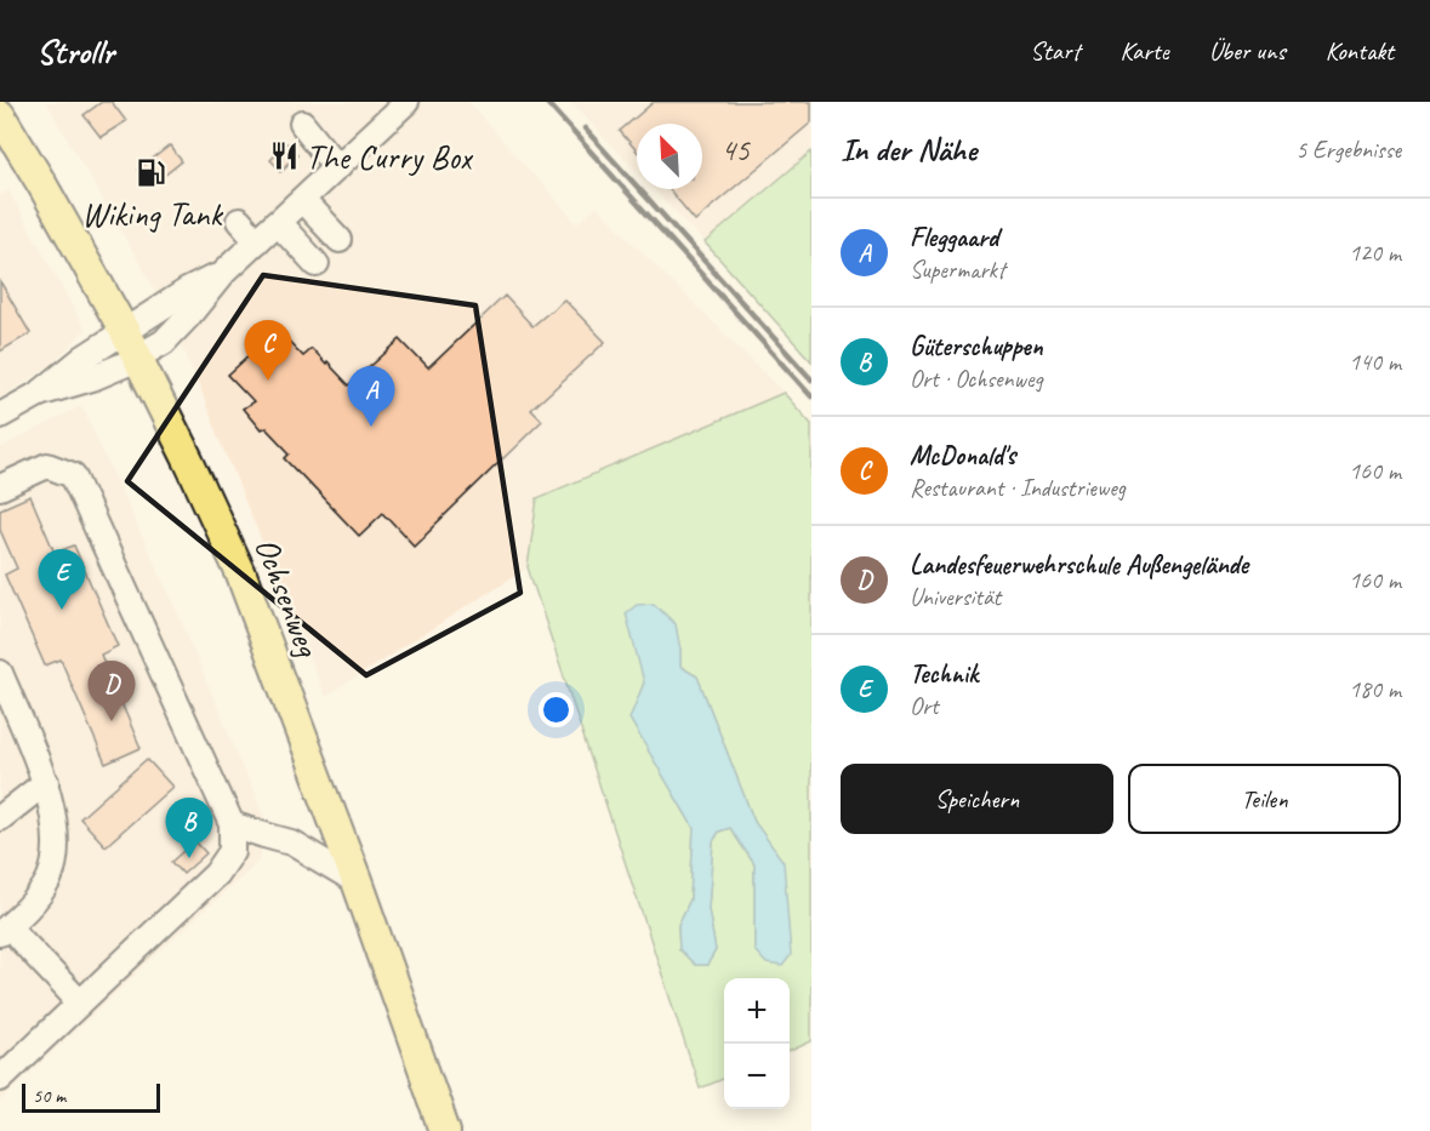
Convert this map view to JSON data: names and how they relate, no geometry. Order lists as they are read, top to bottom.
{
  "streets": {
    "main road": ["Ochsenweg"]
  },
  "places": {
    "restaurant": ["The Curry Box"],
    "fuel station": ["Wiking Tank"]
  },
  "house_numbers": ["45"],
  "scale_bar": "50 m",
  "north": "top left",
  "page": {
    "header": "Strollr",
    "nav": [
      "Start",
      "Karte",
      "Über uns",
      "Kontakt"
    ],
    "heading": ["In der Nähe", "5 Ergebnisse"],
    "list": [
      {
        "mark": "A",
        "name": "Fleggaard",
        "note": "Supermarkt",
        "value": "120 m"
      },
      {
        "mark": "B",
        "name": "Güterschuppen",
        "note": "Ort · Ochsenweg",
        "value": "140 m"
      },
      {
        "mark": "C",
        "name": "McDonald's",
        "note": "Restaurant · Industrieweg",
        "value": "160 m"
      },
      {
        "mark": "D",
        "name": "Landesfeuerwehrschule Außengelände",
        "note": "Universität",
        "value": "160 m"
      },
      {
        "mark": "E",
        "name": "Technik",
        "note": "Ort",
        "value": "180 m"
      }
    ],
    "pins": [
      "C",
      "A",
      "E",
      "D",
      "B"
    ],
    "buttons": ["Speichern", "Teilen"],
    "map_buttons": ["+", "−"],
    "scale": "50 m"
  }
}
